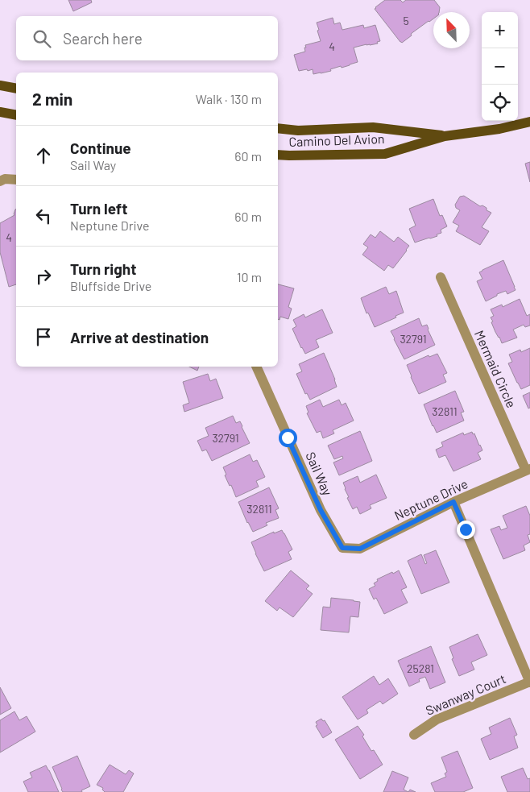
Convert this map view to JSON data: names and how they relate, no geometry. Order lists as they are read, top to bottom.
{
  "streets": {
    "main road": ["Camino Del Avion"],
    "street": [
      "Mermaid Circle",
      "Sail Way",
      "Neptune Drive",
      "Swanway Court"
    ]
  },
  "crossings": [
    ["Mermaid Circle", "Neptune Drive"],
    ["Sail Way", "Neptune Drive"]
  ],
  "house_numbers": [
    "5",
    "4",
    "4",
    "32791",
    "32811",
    "32791",
    "32811",
    "25281"
  ],
  "north": "top left",
  "page": {
    "map_buttons": ["+", "−"],
    "search": "Search here",
    "heading": ["2 min", "Walk · 130 m"],
    "list": [
      ["Continue", "Sail Way", "60 m"],
      ["Turn left", "Neptune Drive", "60 m"],
      ["Turn right", "Bluffside Drive", "10 m"],
      "Arrive at destination"
    ]
  }
}
